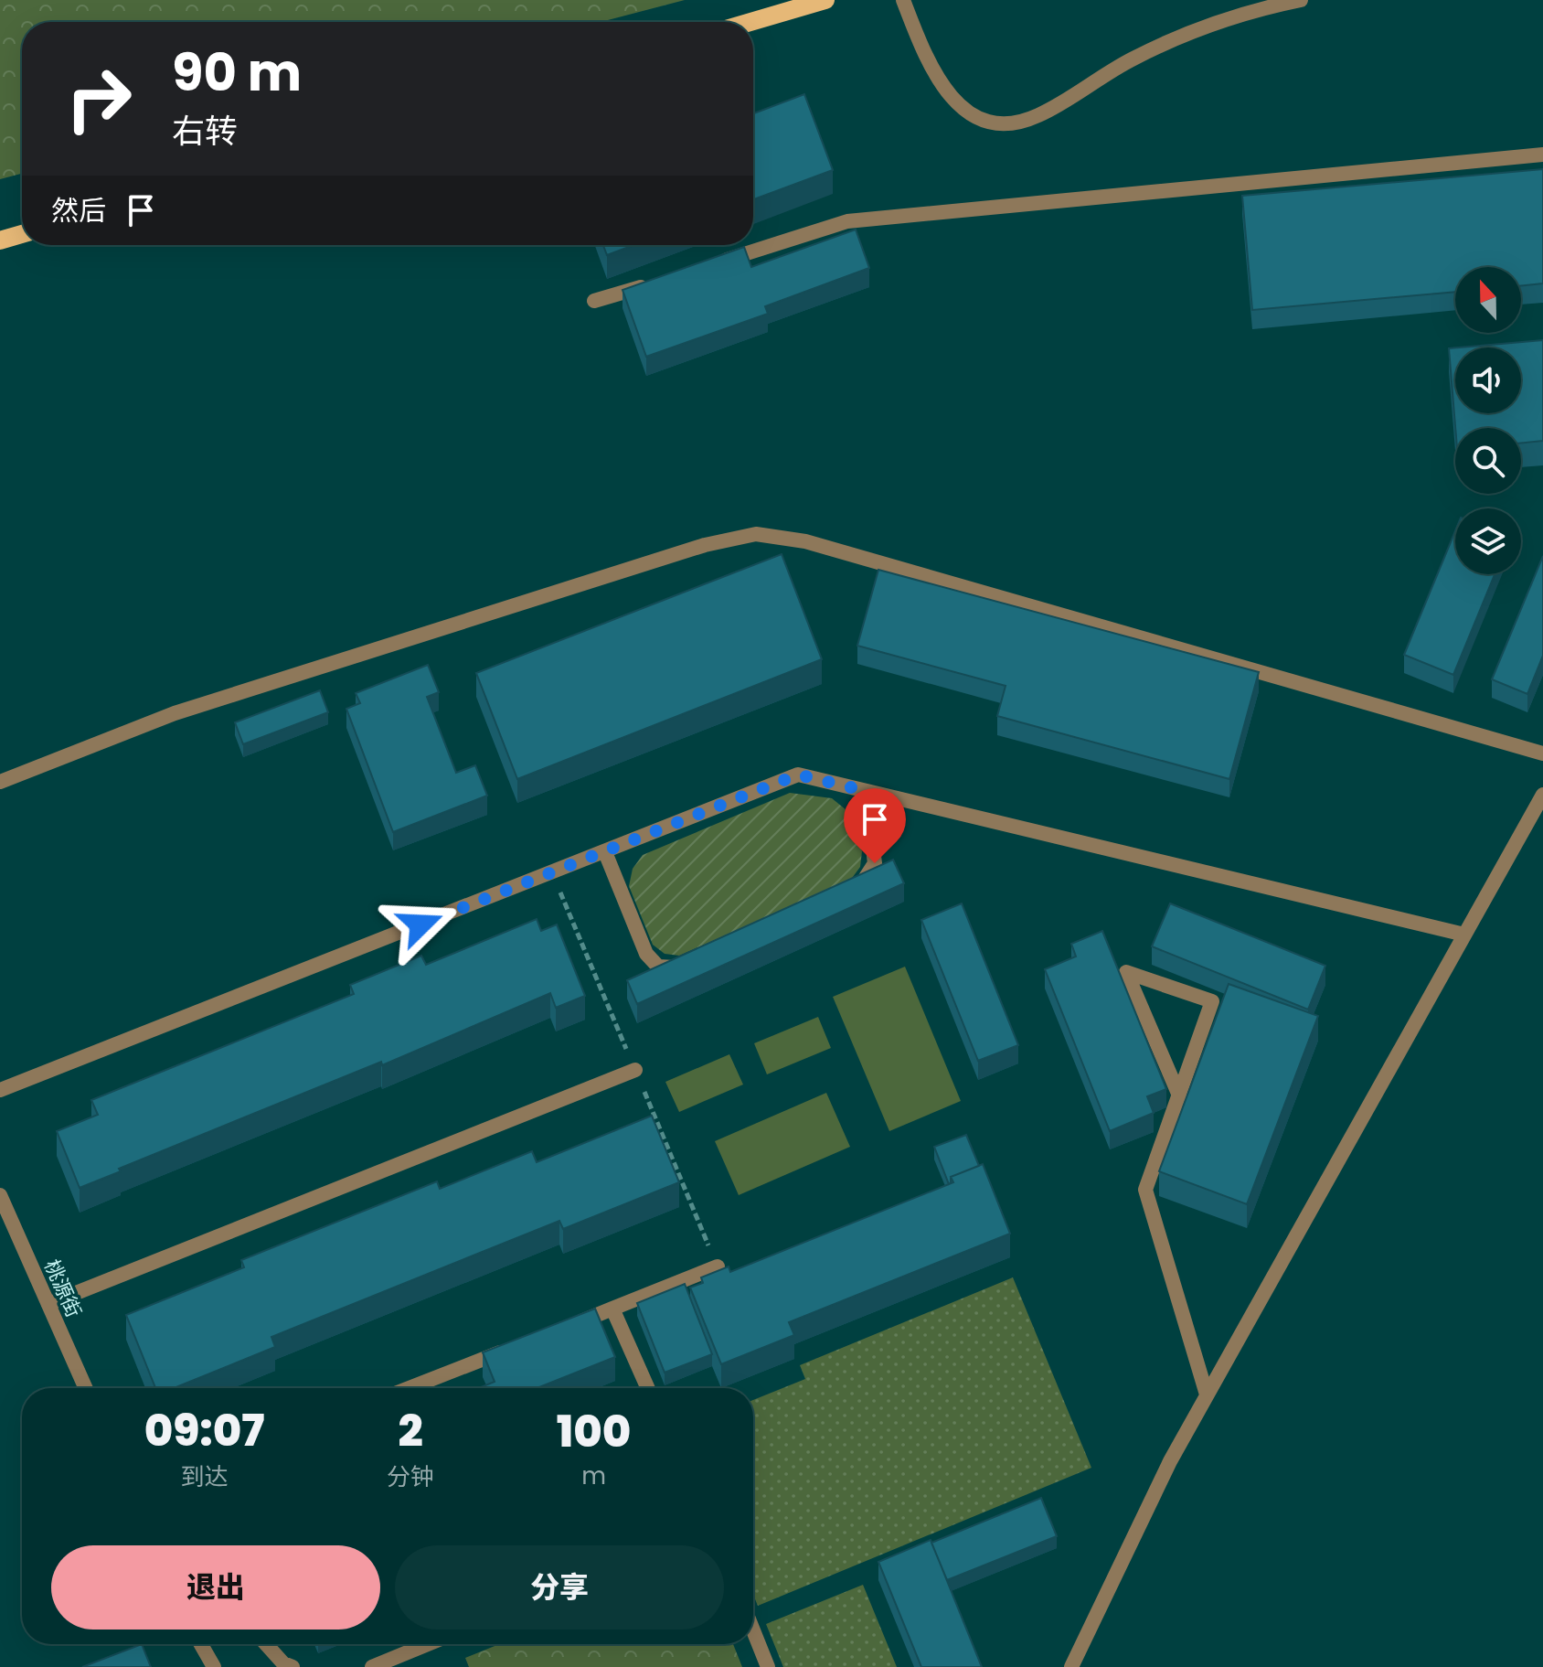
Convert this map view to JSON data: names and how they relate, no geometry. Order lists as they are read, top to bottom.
{
  "streets": {
    "street": ["桃源街"]
  },
  "north": "top",
  "page": {
    "turn": ["90 m", "右转"],
    "then": "然后",
    "eta": [
      "09:07",
      "到达",
      "2",
      "分钟",
      "100",
      "m"
    ],
    "buttons": ["退出", "分享"]
  }
}
